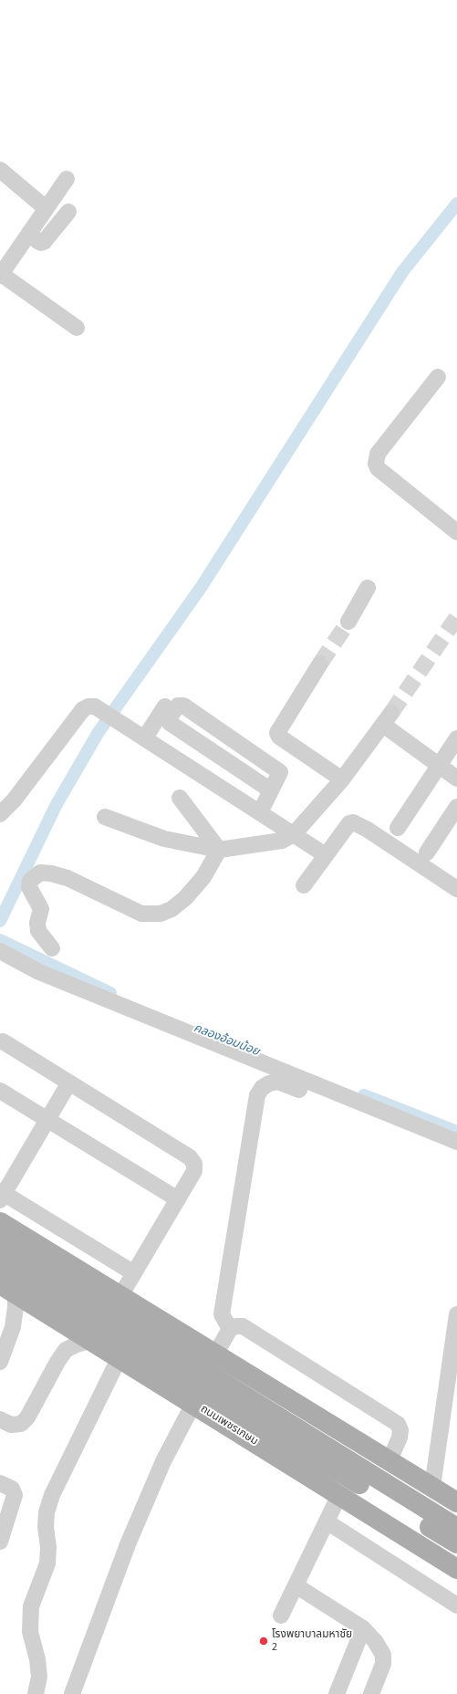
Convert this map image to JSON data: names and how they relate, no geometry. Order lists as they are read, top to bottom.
{
  "streets": {
    "main road": ["ถนนเพชรเกษม"]
  },
  "water": ["คลองอ้อมน้อย"],
  "places": ["โรงพยาบาลมหาชัย 2"]
}
